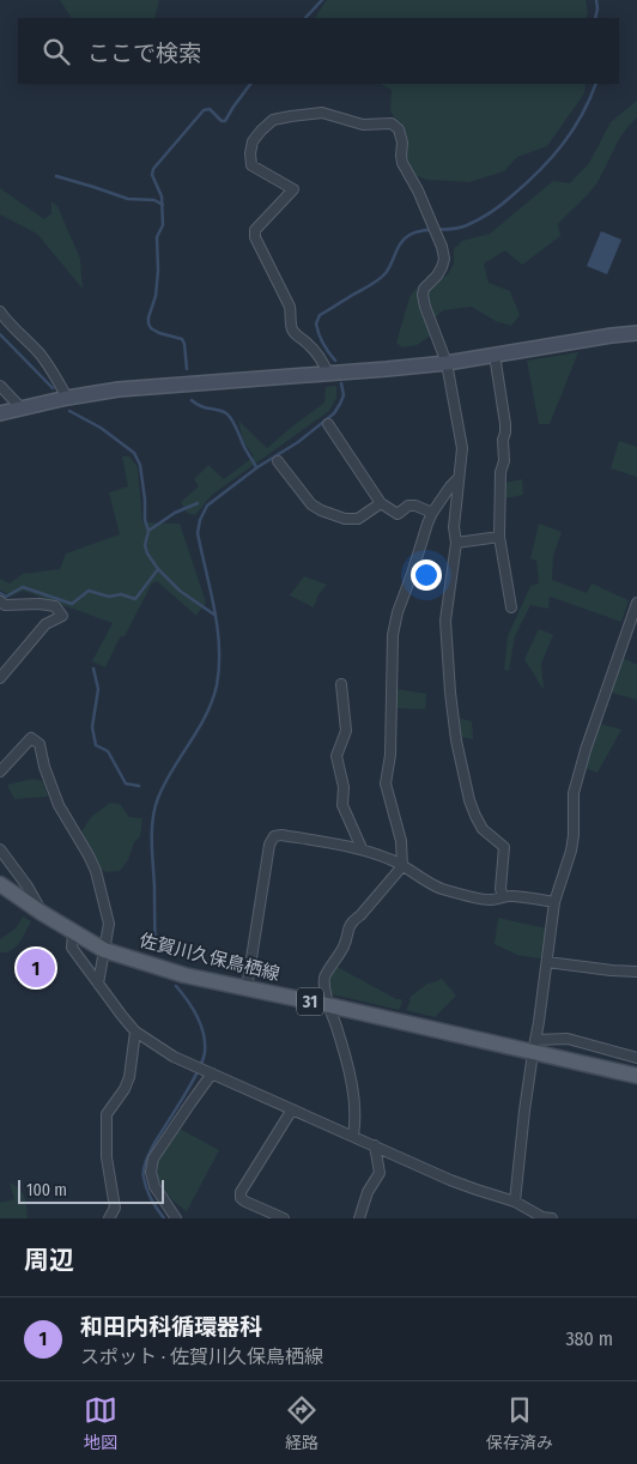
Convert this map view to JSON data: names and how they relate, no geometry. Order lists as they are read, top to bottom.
{
  "streets": {
    "main road": ["佐賀川久保鳥栖線", "31"]
  },
  "scale_bar": "100 m",
  "page": {
    "search": "ここで検索",
    "pins": "1",
    "scale": "100 m",
    "heading": "周辺",
    "list": [
      {
        "mark": "1",
        "name": "和田内科循環器科",
        "note": "スポット · 佐賀川久保鳥栖線",
        "value": "380 m"
      }
    ],
    "nav": ["地図", "経路", "保存済み"]
  }
}
